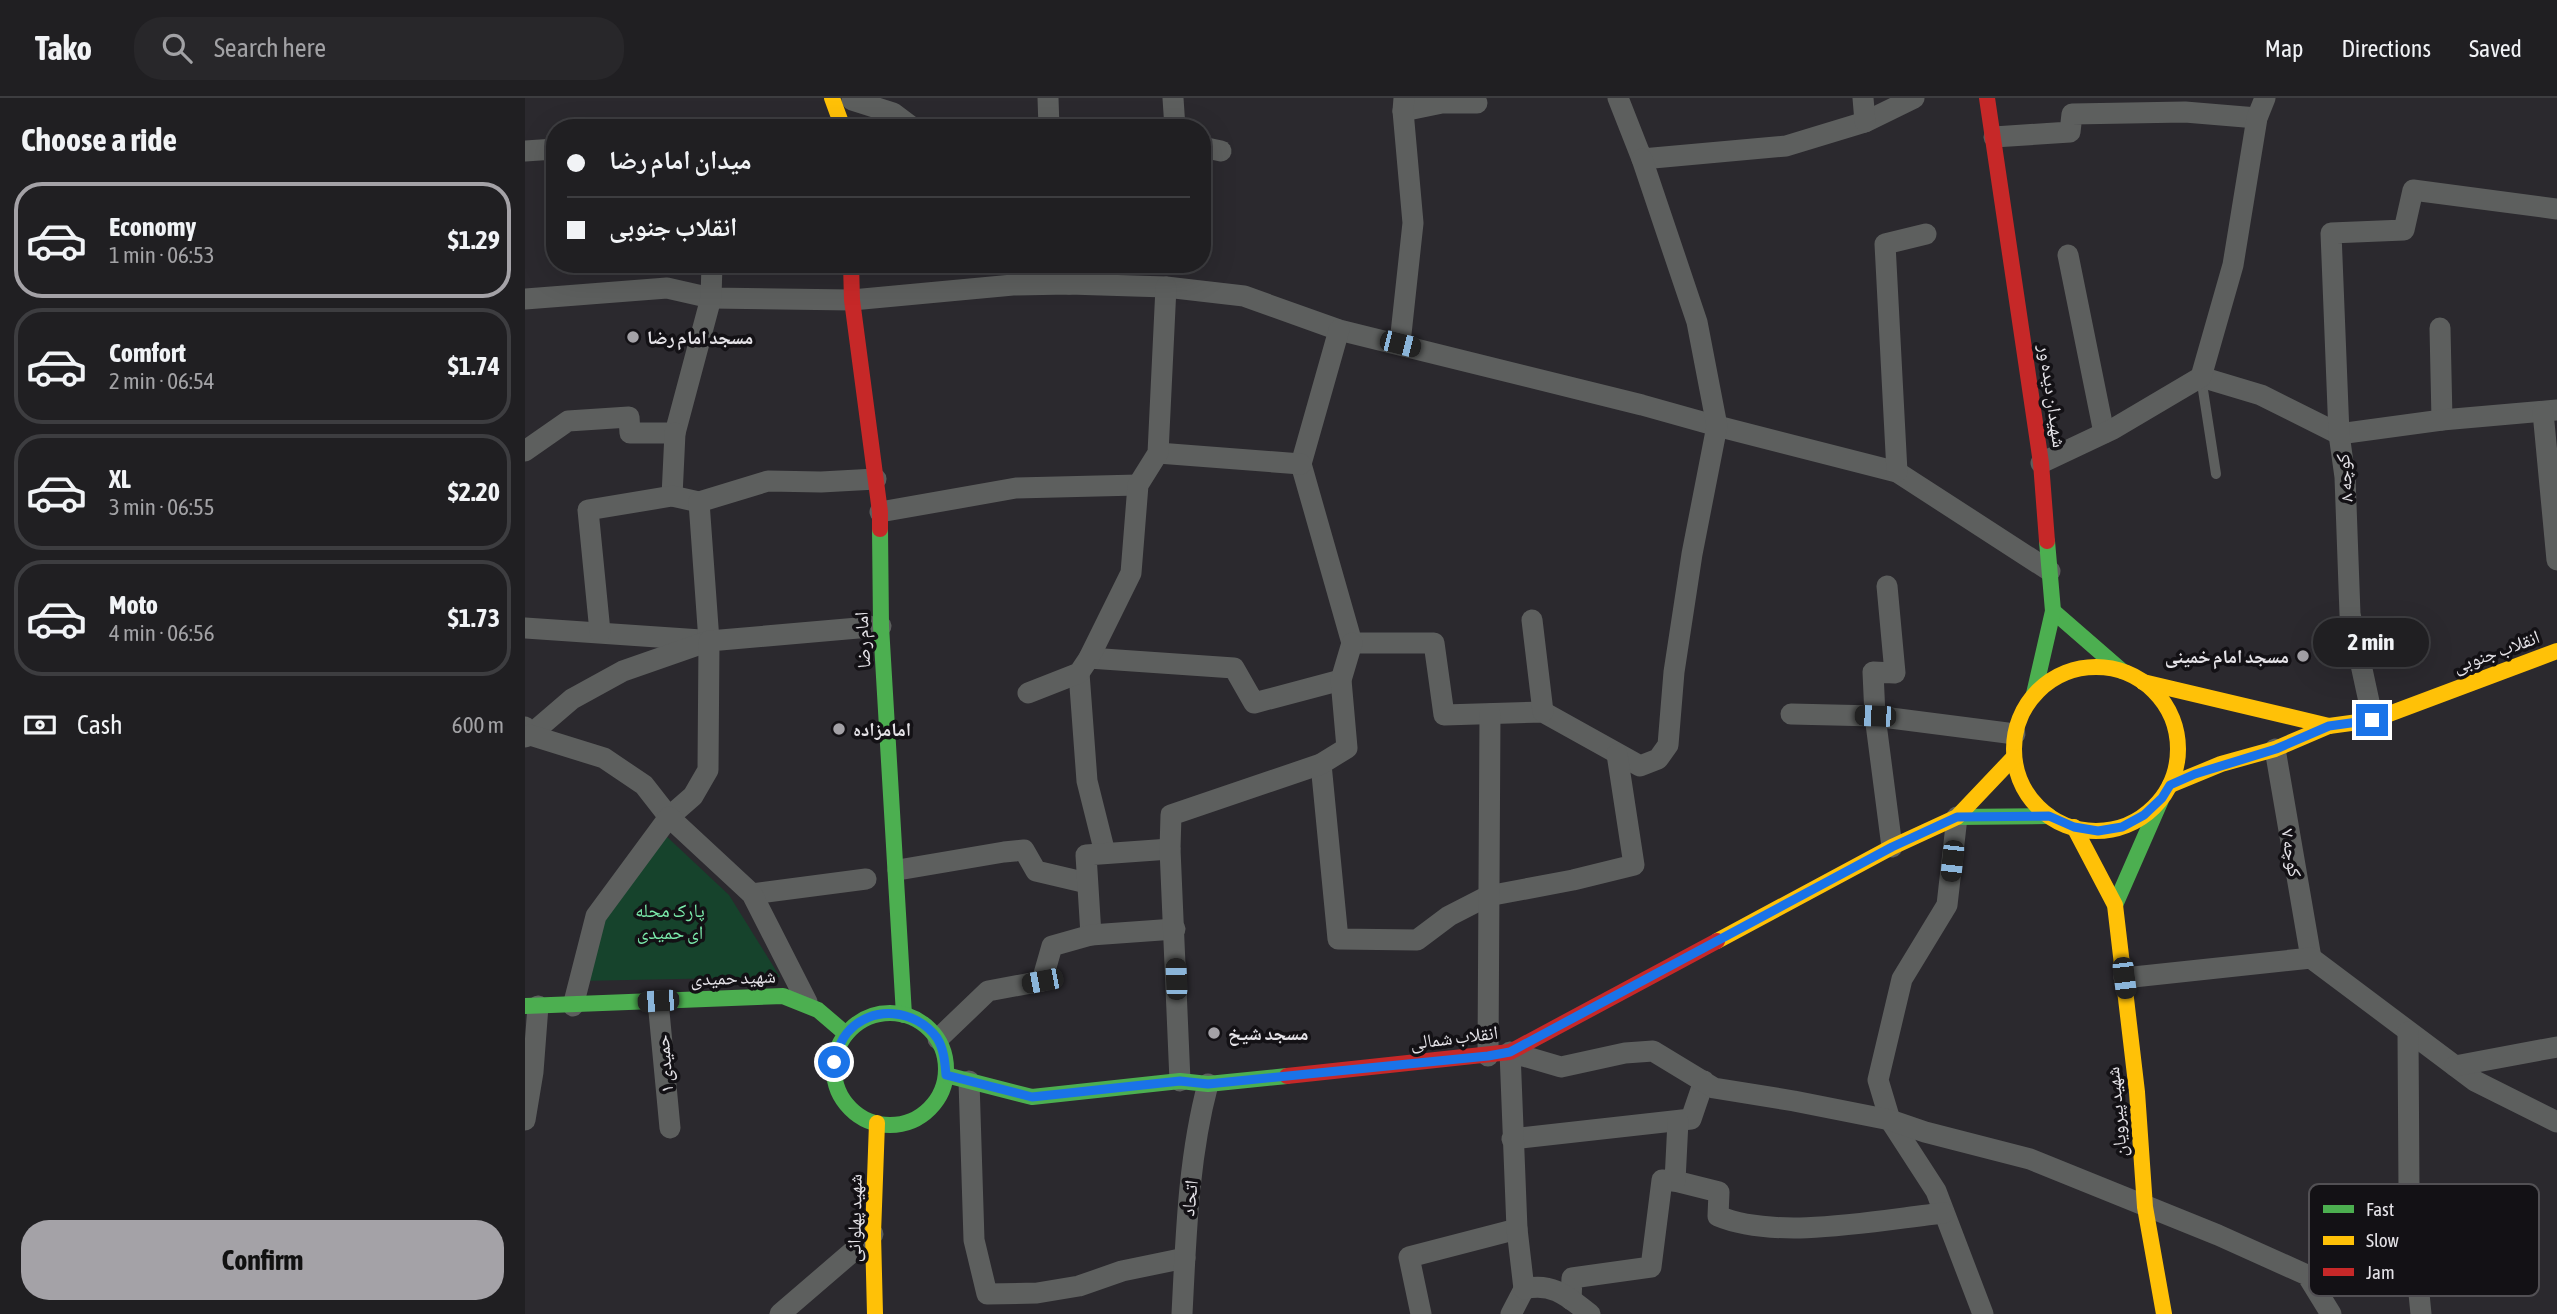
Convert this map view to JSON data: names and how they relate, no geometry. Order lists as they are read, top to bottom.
{
  "streets": {
    "main road": [
      "شهیدان دیده ور",
      "امام رضا",
      "انقلاب جنوبی",
      "شهید حمیدی",
      "انقلاب شمالی",
      "شهید پیرویان",
      "شهید پهلوانی"
    ],
    "street": [
      "کوچه ۸",
      "کوچه ۷",
      "حمیدی ۱",
      "اتحاد"
    ]
  },
  "crossings": [
    ["کوچه ۸", "انقلاب جنوبی"],
    ["امام رضا", "شهید حمیدی"],
    ["امام رضا", "انقلاب شمالی"],
    ["امام رضا", "شهید پهلوانی"],
    ["شهید حمیدی", "انقلاب شمالی"],
    ["شهید حمیدی", "حمیدی ۱"],
    ["شهید حمیدی", "شهید پهلوانی"],
    ["انقلاب شمالی", "اتحاد"],
    ["انقلاب شمالی", "شهید پهلوانی"]
  ],
  "parks": ["پارک محله ای حمیدی"],
  "places": [
    "مسجد امام رضا",
    "مسجد امام خمینی",
    "امامزاده",
    "مسجد شیخ"
  ],
  "legend": ["Fast", "Slow", "Jam"],
  "page": {
    "header": "Tako",
    "search": "Search here",
    "nav": ["Map", "Directions", "Saved"],
    "heading": "Choose a ride",
    "banner": ["میدان امام رضا", "انقلاب جنوبی"],
    "list": [
      {
        "name": "Economy",
        "note": "1 min · 06:53",
        "value": "$1.29"
      },
      {
        "name": "Comfort",
        "note": "2 min · 06:54",
        "value": "$1.74"
      },
      {
        "name": "XL",
        "note": "3 min · 06:55",
        "value": "$2.20"
      },
      {
        "name": "Moto",
        "note": "4 min · 06:56",
        "value": "$1.73"
      }
    ],
    "bubble": "2 min",
    "pay": ["Cash", "600 m"],
    "buttons": "Confirm"
  }
}
